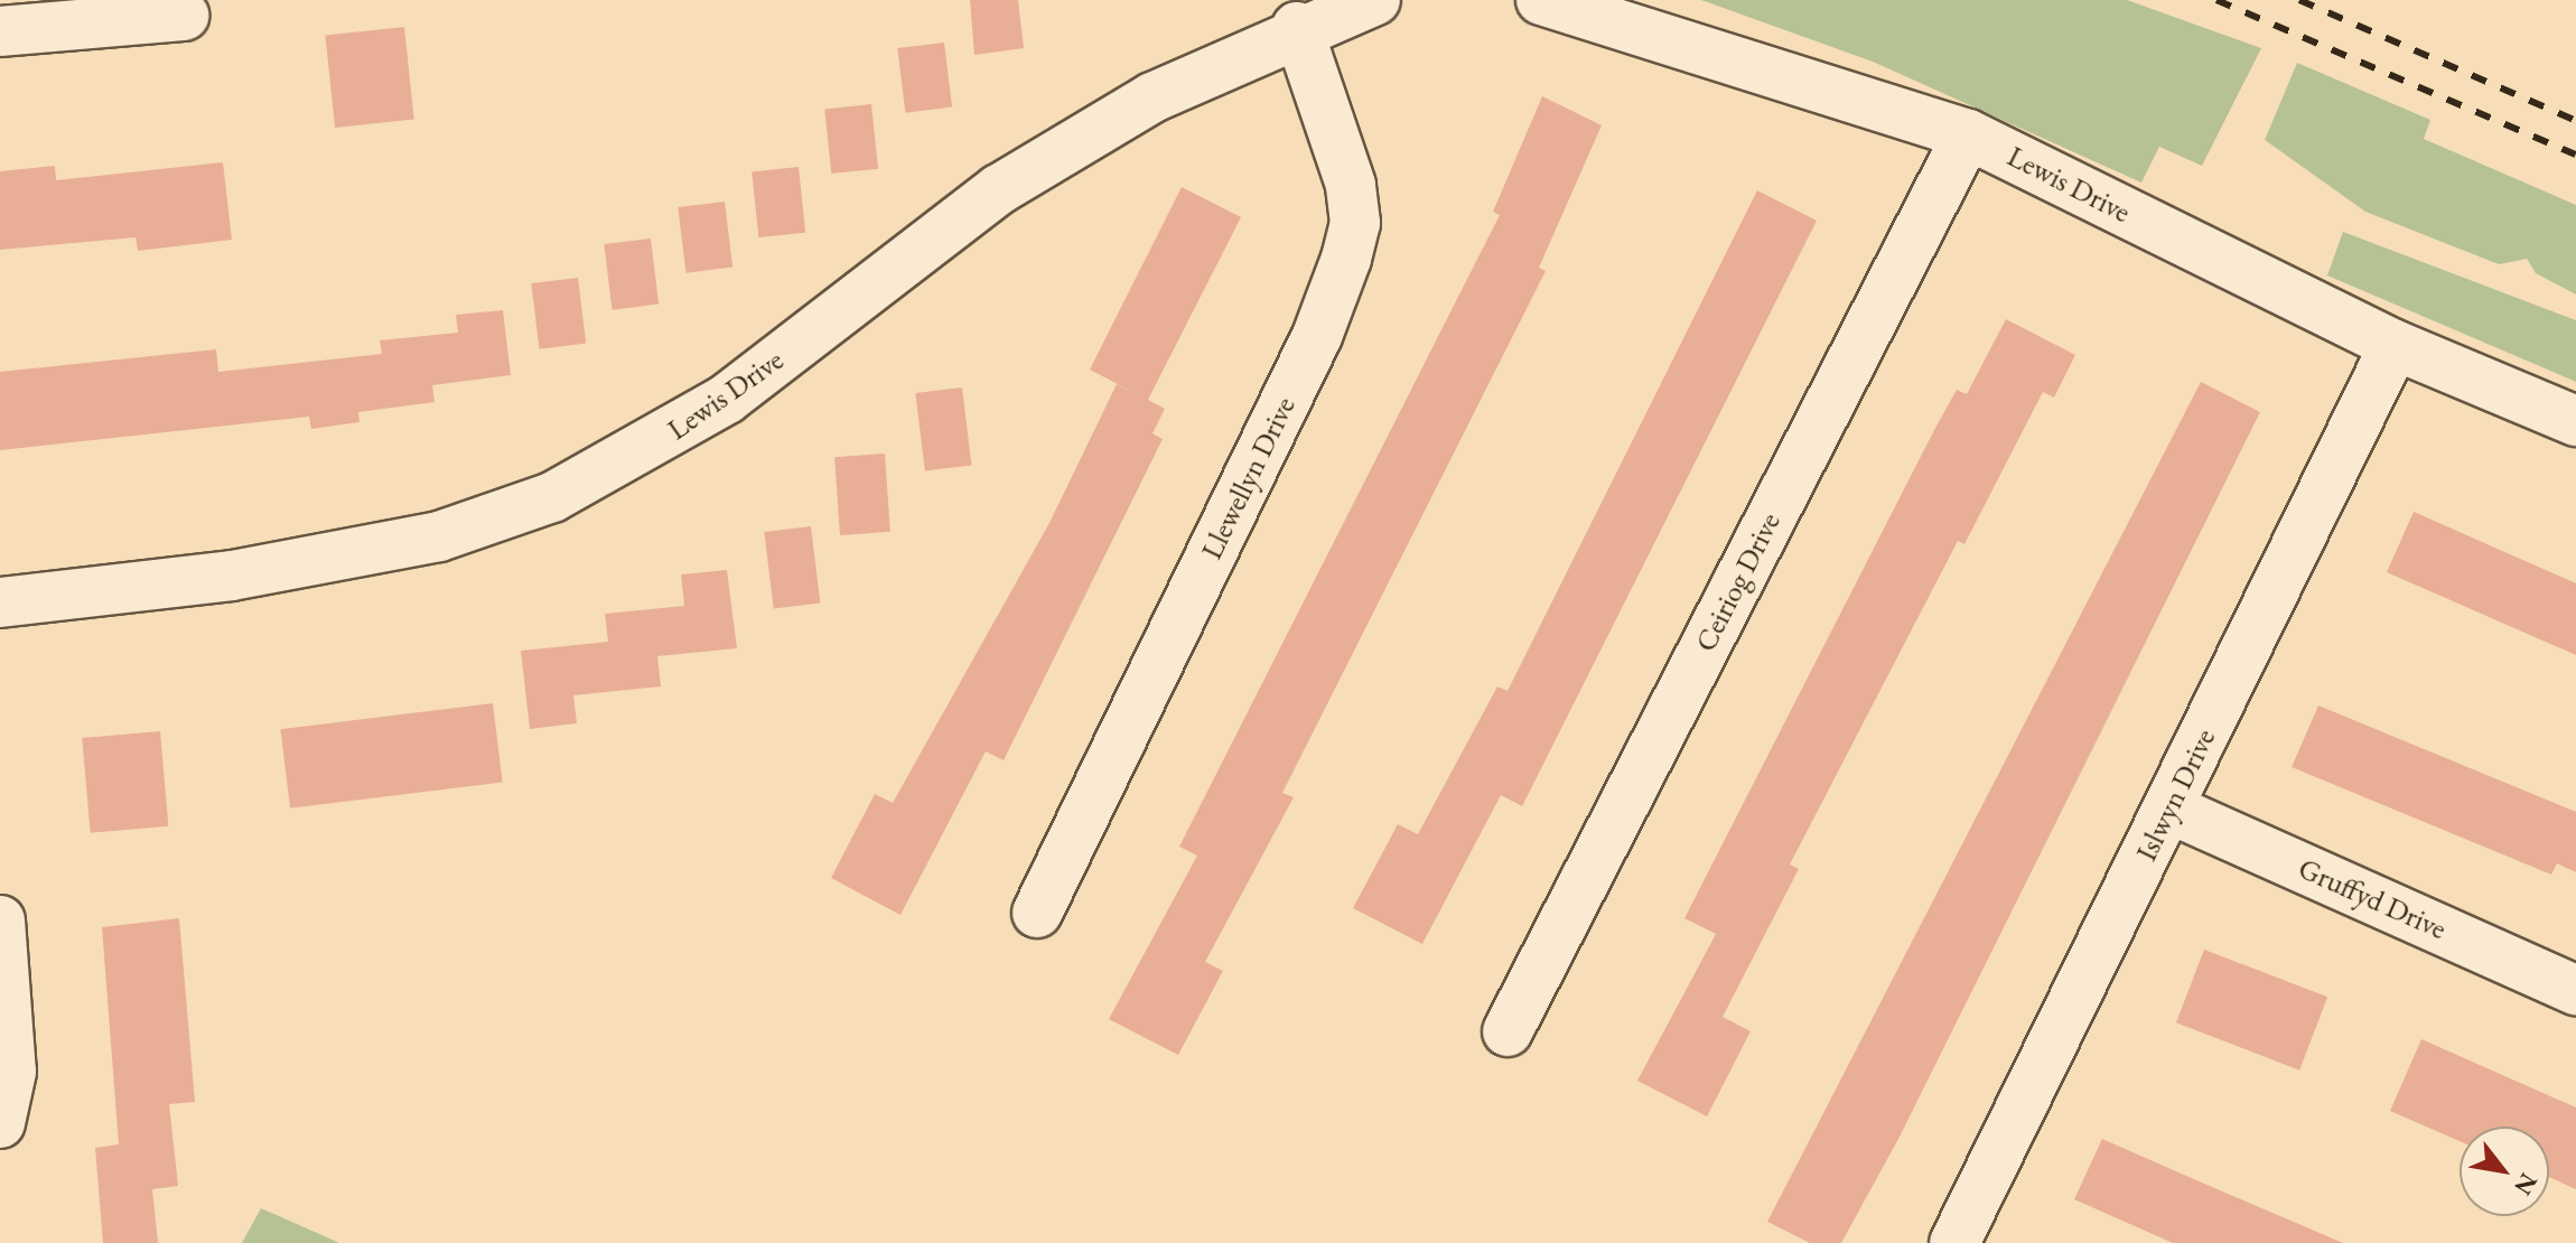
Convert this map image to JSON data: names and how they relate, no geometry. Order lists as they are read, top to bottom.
{
  "streets": {
    "street": [
      "Lewis Drive",
      "Llewellyn Drive",
      "Ceiriog Drive",
      "Islwyn Drive",
      "Gruffyd Drive"
    ]
  },
  "crossings": [
    ["Lewis Drive", "Llewellyn Drive"],
    ["Lewis Drive", "Ceiriog Drive"],
    ["Lewis Drive", "Islwyn Drive"],
    ["Islwyn Drive", "Gruffyd Drive"]
  ],
  "north": "bottom right"
}
